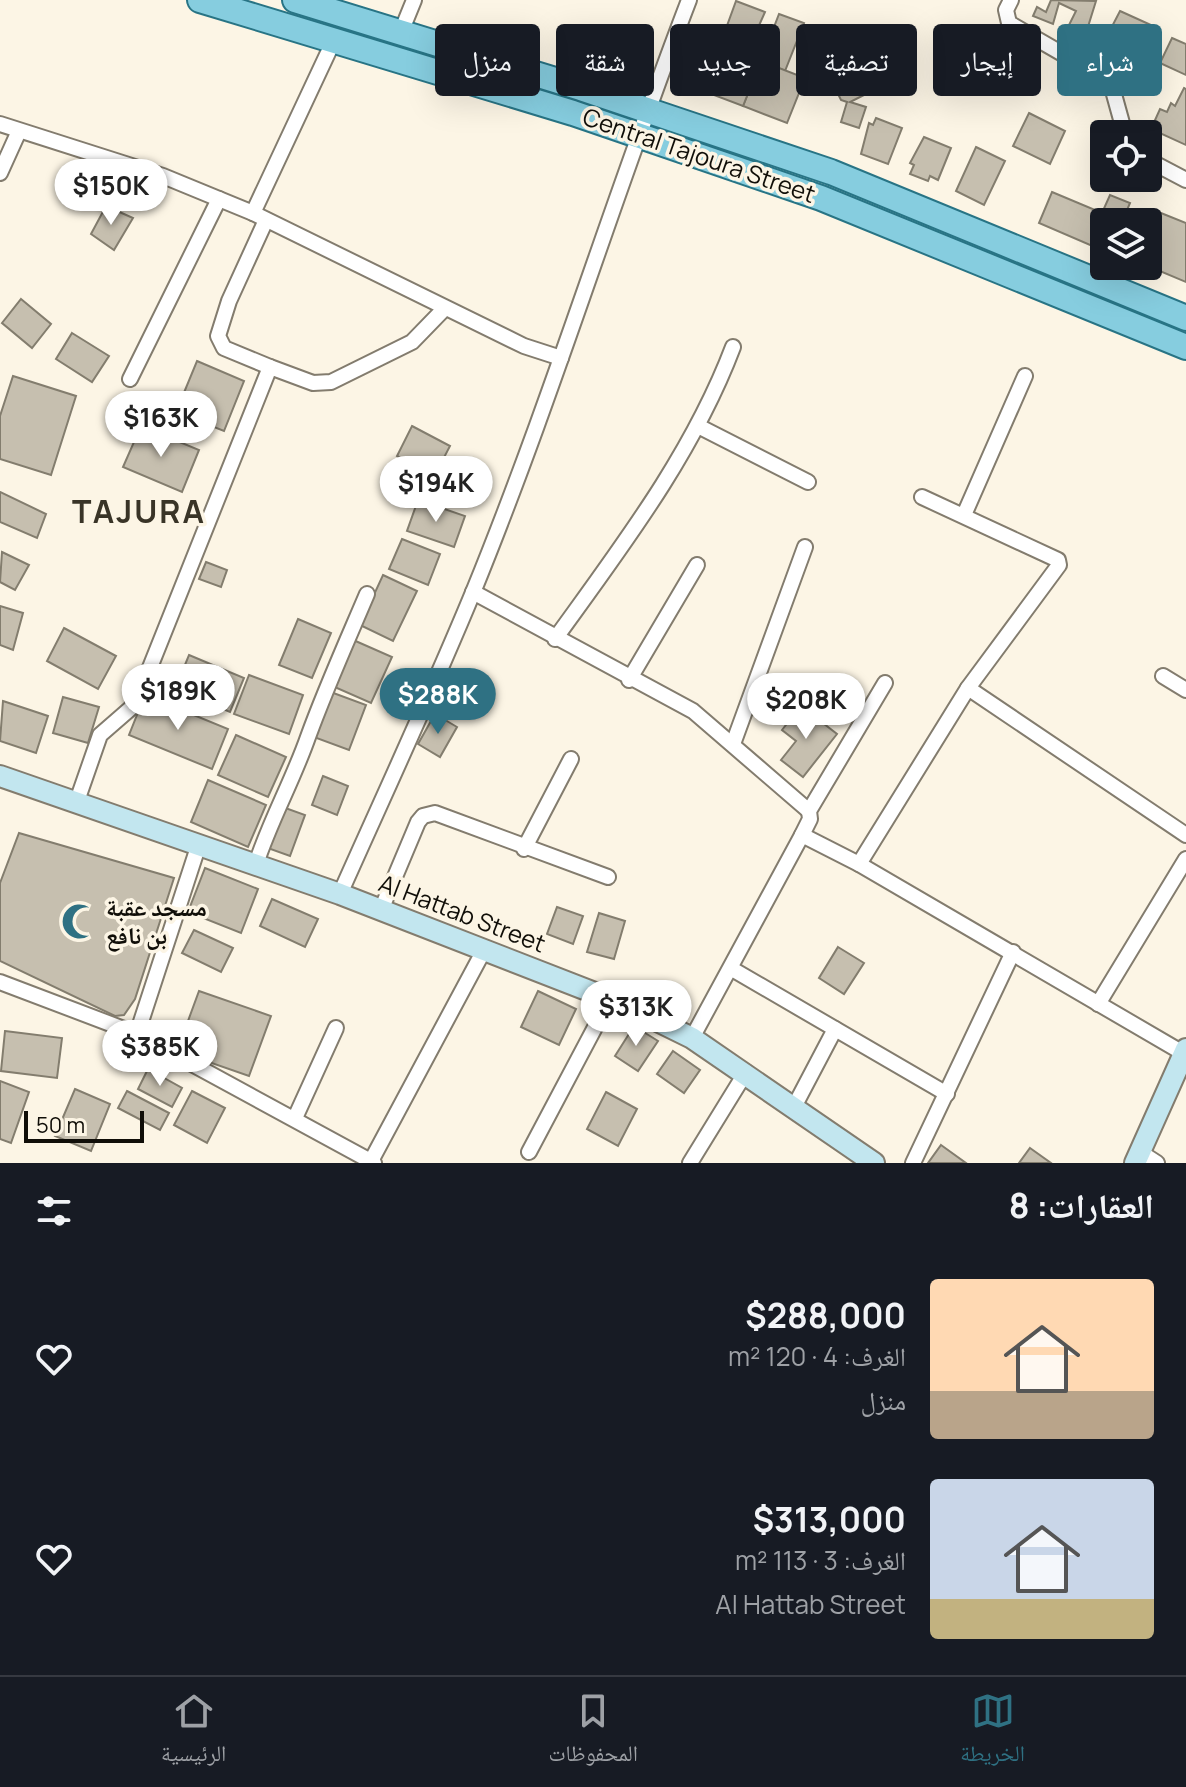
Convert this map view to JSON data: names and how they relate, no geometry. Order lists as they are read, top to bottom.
{
  "streets": {
    "main road": ["Central Tajoura Street"],
    "street": ["Al Hattab Street"]
  },
  "districts": ["TAJURA"],
  "places": {
    "mosque": ["مسجد عقبة بن نافع"]
  },
  "scale_bar": "50 m",
  "page": {
    "chip": [
      "شراء",
      "إيجار",
      "تصفية",
      "جديد",
      "شقة",
      "منزل"
    ],
    "price": [
      "$150K",
      "$163K",
      "$194K",
      "$189K",
      "$288K",
      "$208K",
      "$313K",
      "$385K"
    ],
    "scale": "50 m",
    "heading": "العقارات: 8",
    "list": [
      {
        "name": "$288,000",
        "note": "الغرف: 4 · 120 m² · منزل"
      },
      {
        "name": "$313,000",
        "note": "الغرف: 3 · 113 m² · Al Hattab Street"
      }
    ],
    "tabs": ["الخريطة", "المحفوظات", "الرئيسية"]
  }
}
